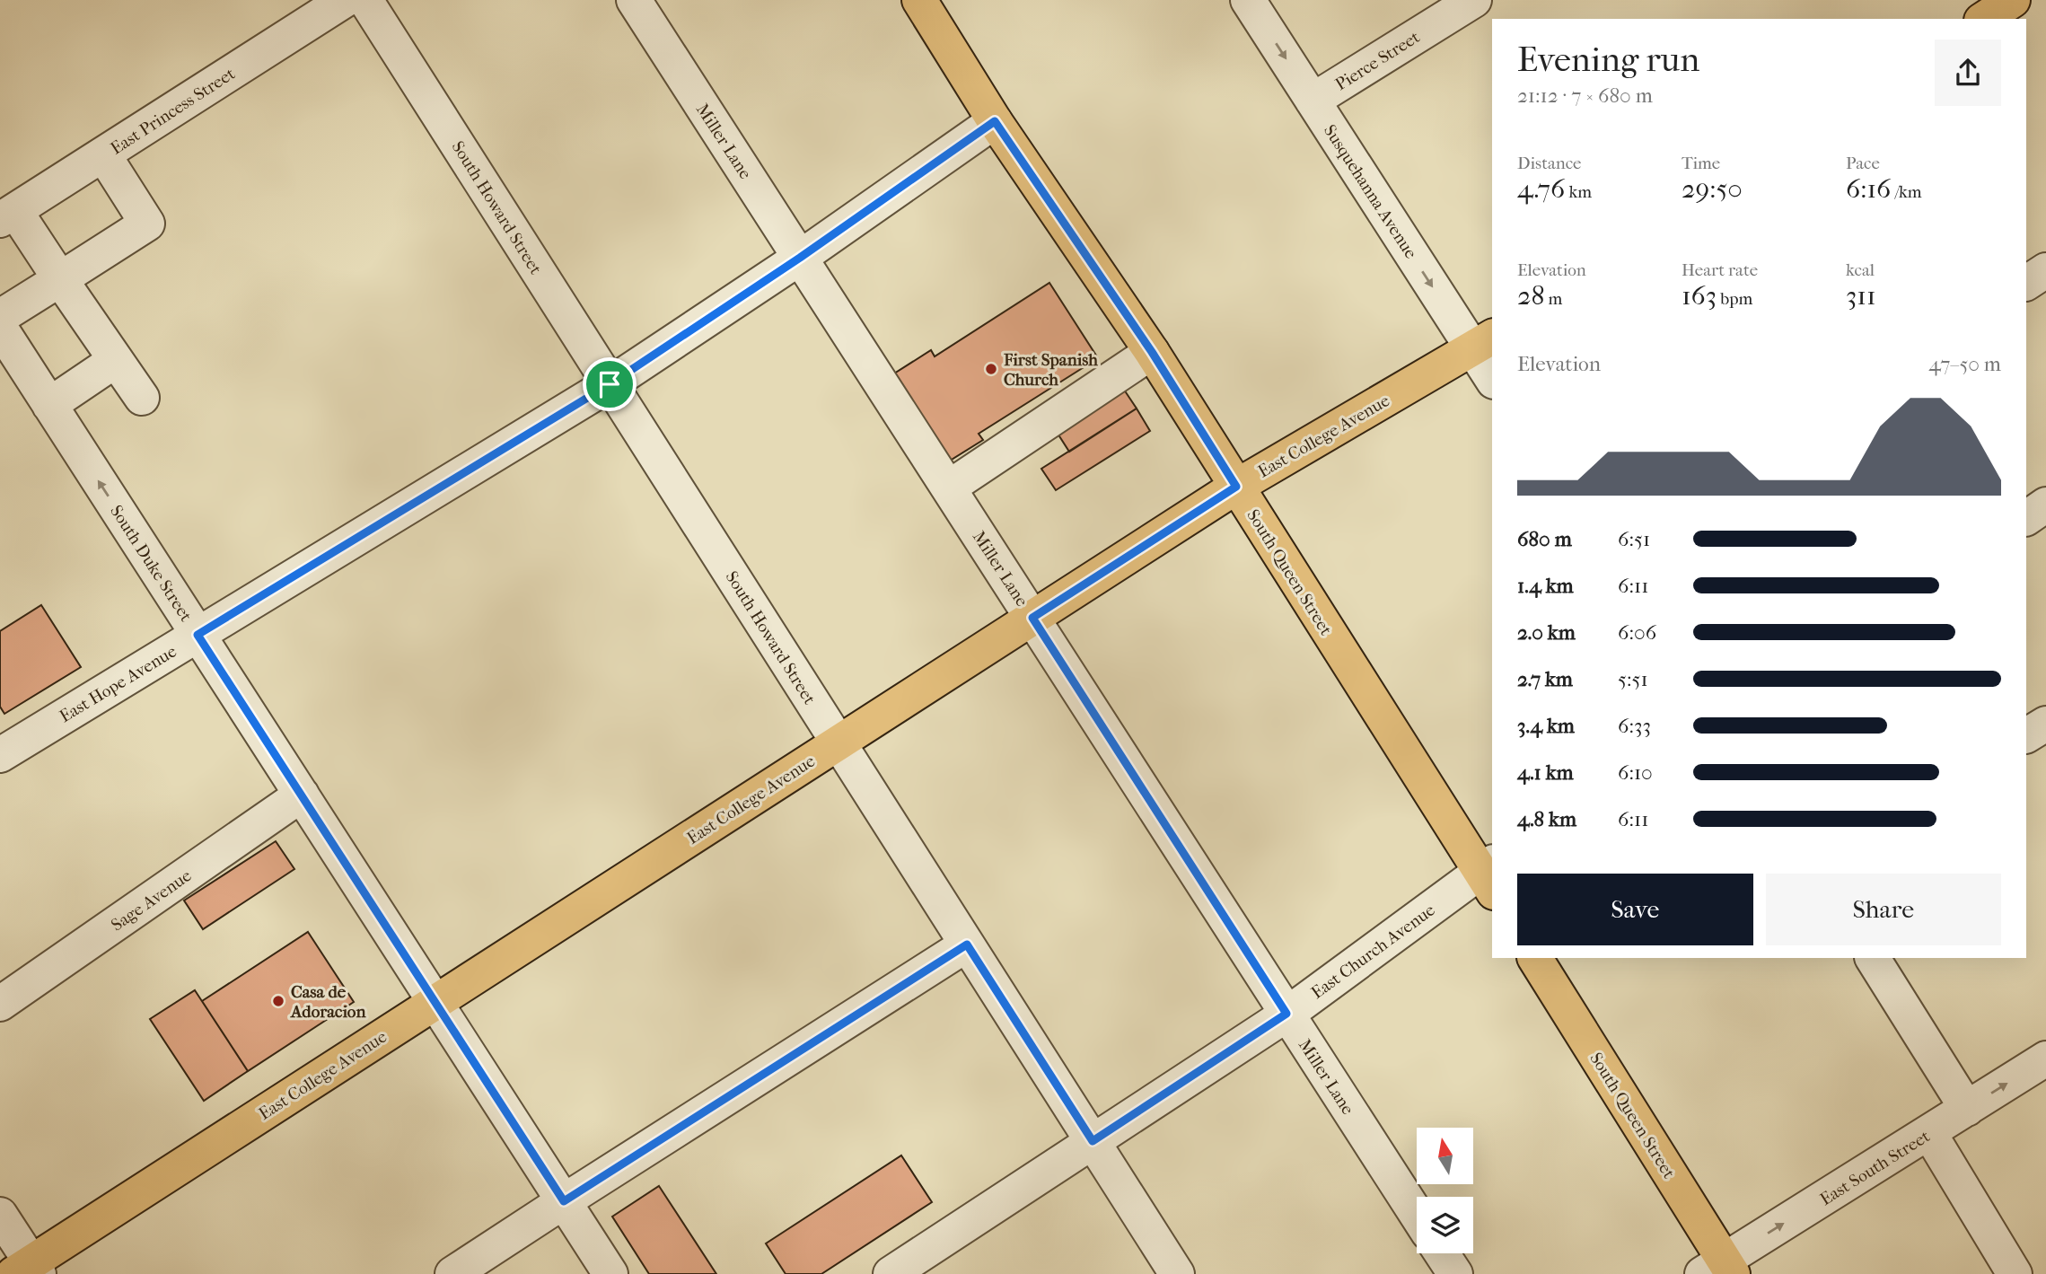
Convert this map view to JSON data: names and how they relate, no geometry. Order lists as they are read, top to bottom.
{
  "streets": {
    "main road": ["East College Avenue", "South Queen Street"],
    "street": [
      "Pierce Street",
      "East Princess Street",
      "Miller Lane",
      "Susquehanna Avenue",
      "South Howard Street",
      "South Duke Street",
      "East Hope Avenue",
      "Sage Avenue",
      "East Church Avenue",
      "East South Street"
    ]
  },
  "crossings": [
    ["Pierce Street", "Susquehanna Avenue"],
    ["Miller Lane", "East College Avenue"],
    ["Miller Lane", "East Hope Avenue"],
    ["Miller Lane", "East Church Avenue"],
    ["Susquehanna Avenue", "East College Avenue"],
    ["South Howard Street", "East College Avenue"],
    ["South Howard Street", "East Hope Avenue"],
    ["South Howard Street", "East Church Avenue"],
    ["East College Avenue", "South Duke Street"],
    ["East College Avenue", "South Queen Street"],
    ["South Duke Street", "East Hope Avenue"],
    ["South Duke Street", "Sage Avenue"],
    ["South Queen Street", "East Hope Avenue"],
    ["South Queen Street", "East Church Avenue"],
    ["South Queen Street", "East South Street"]
  ],
  "one_way": ["Susquehanna Avenue", "East South Street"],
  "places": ["First Spanish Church", "Casa de Adoracion"],
  "north": "top",
  "page": {
    "heading": ["Evening run", "21:12 · 7 × 680 m"],
    "stats": [
      ["Distance", "4.76 km"],
      ["Time", "29:50"],
      ["Pace", "6:16 /km"],
      ["Elevation", "28 m"],
      ["Heart rate", "163 bpm"],
      ["kcal", "311"]
    ],
    "chart": ["Elevation", "47–50 m"],
    "list": [
      {
        "name": "680 m",
        "note": "6:51"
      },
      {
        "name": "1.4 km",
        "note": "6:11"
      },
      {
        "name": "2.0 km",
        "note": "6:06"
      },
      {
        "name": "2.7 km",
        "note": "5:51"
      },
      {
        "name": "3.4 km",
        "note": "6:33"
      },
      {
        "name": "4.1 km",
        "note": "6:10"
      },
      {
        "name": "4.8 km",
        "note": "6:11"
      }
    ],
    "buttons": ["Save", "Share"]
  }
}
